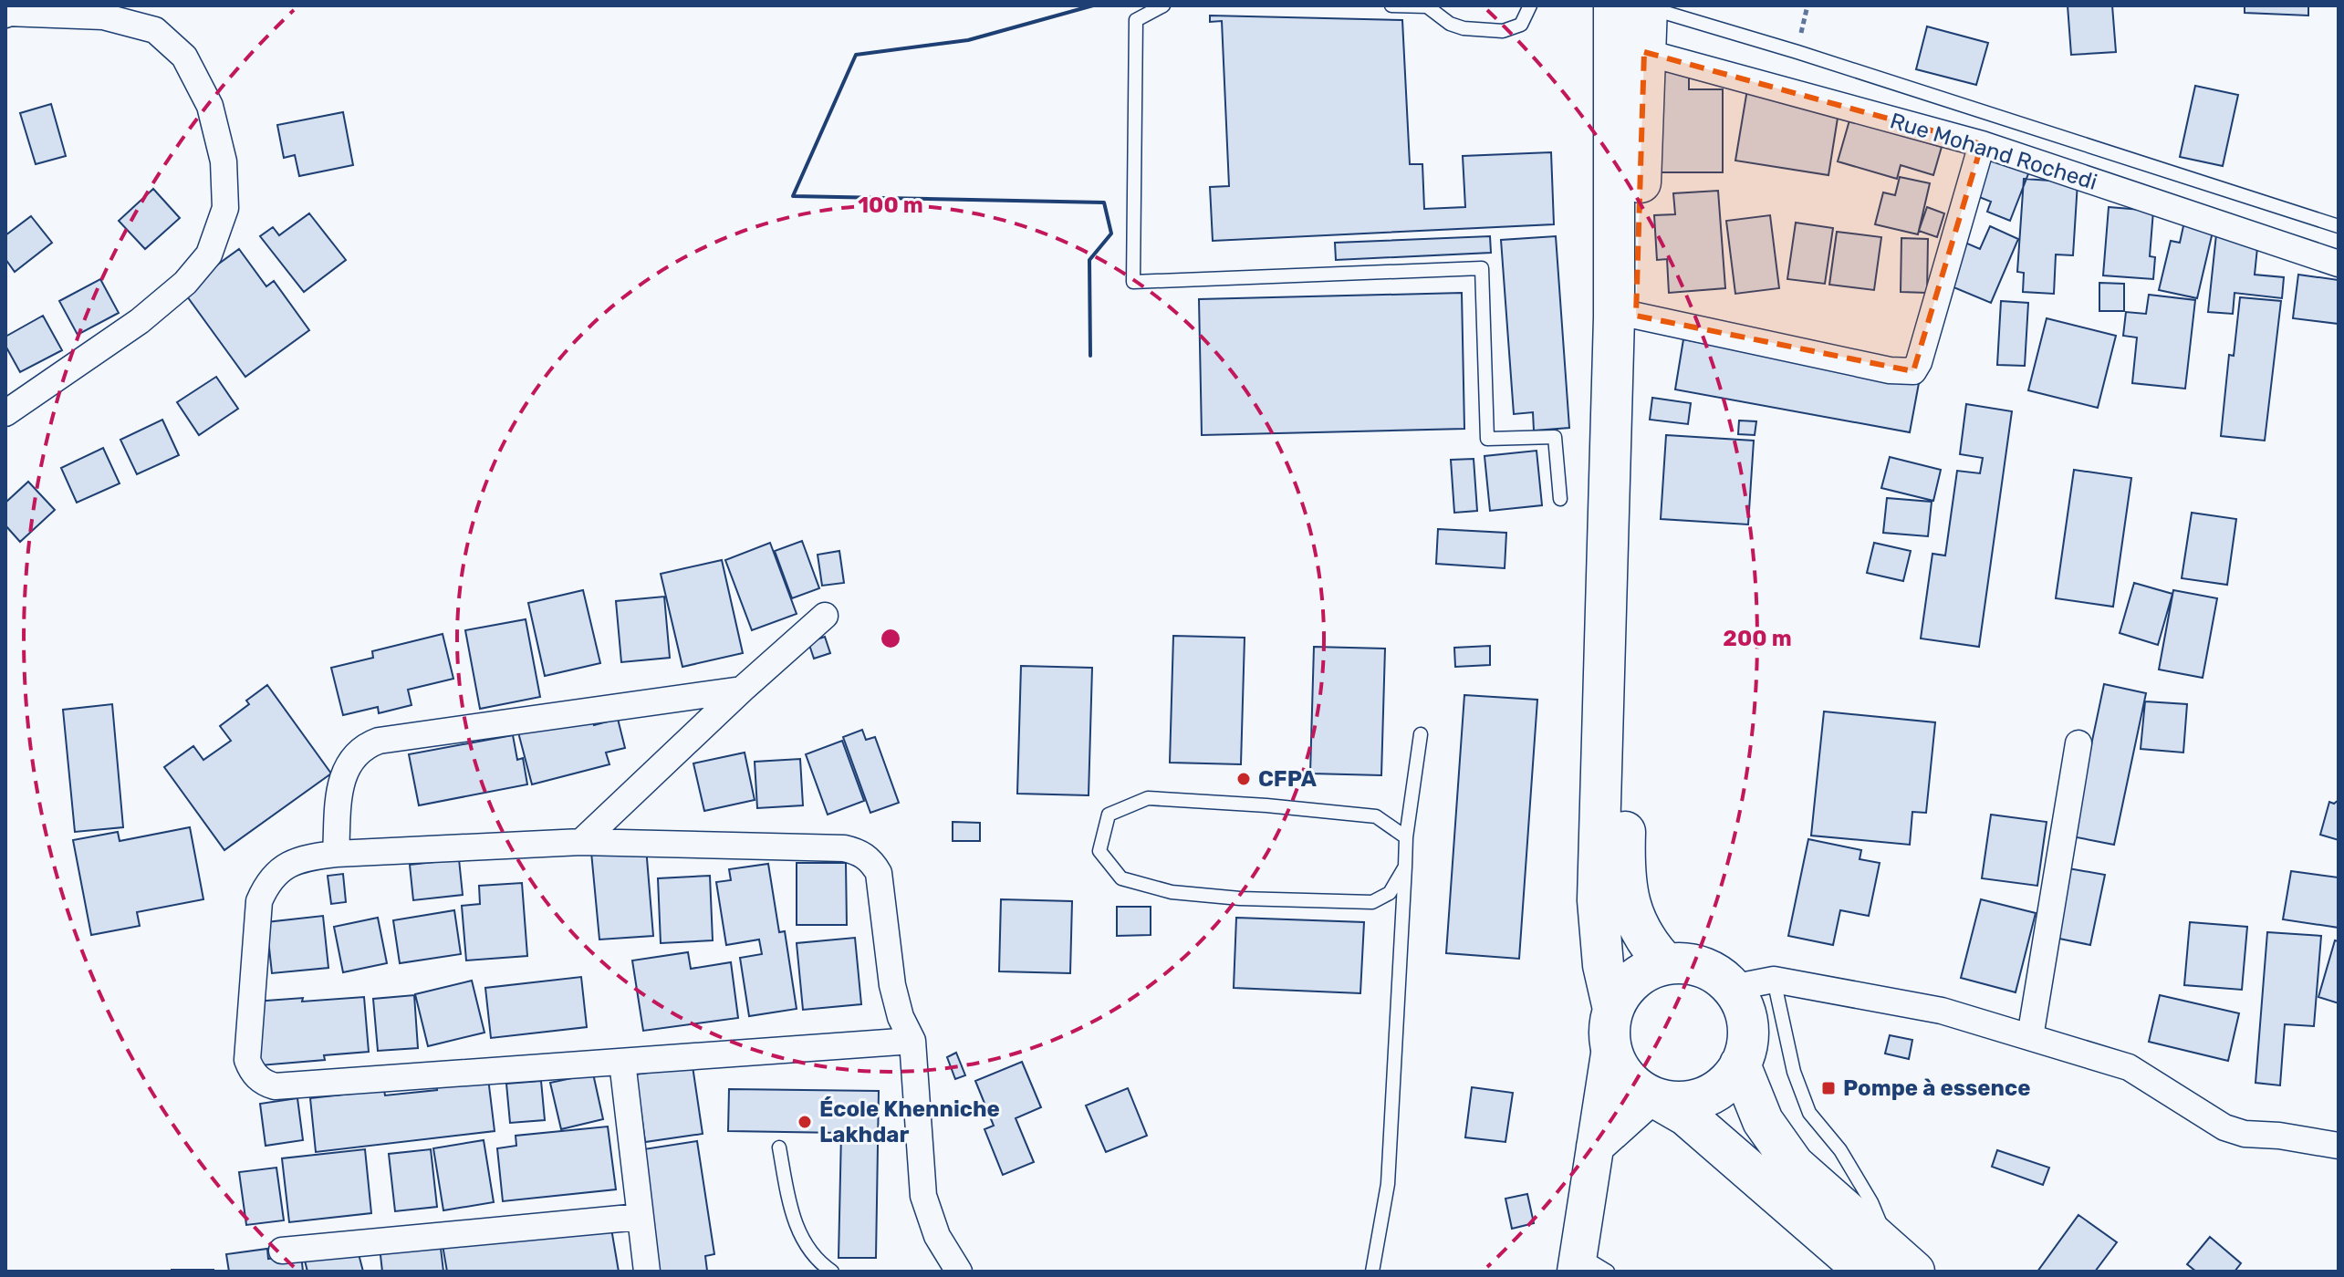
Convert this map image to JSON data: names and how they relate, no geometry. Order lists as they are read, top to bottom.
{
  "streets": {
    "street": ["Rue Mohand Rochedi"]
  },
  "places": {
    "other": ["CFPA", "École Khenniche Lakhdar"],
    "transit": ["Pompe à essence"]
  },
  "rings": ["100 m", "200 m"]
}
